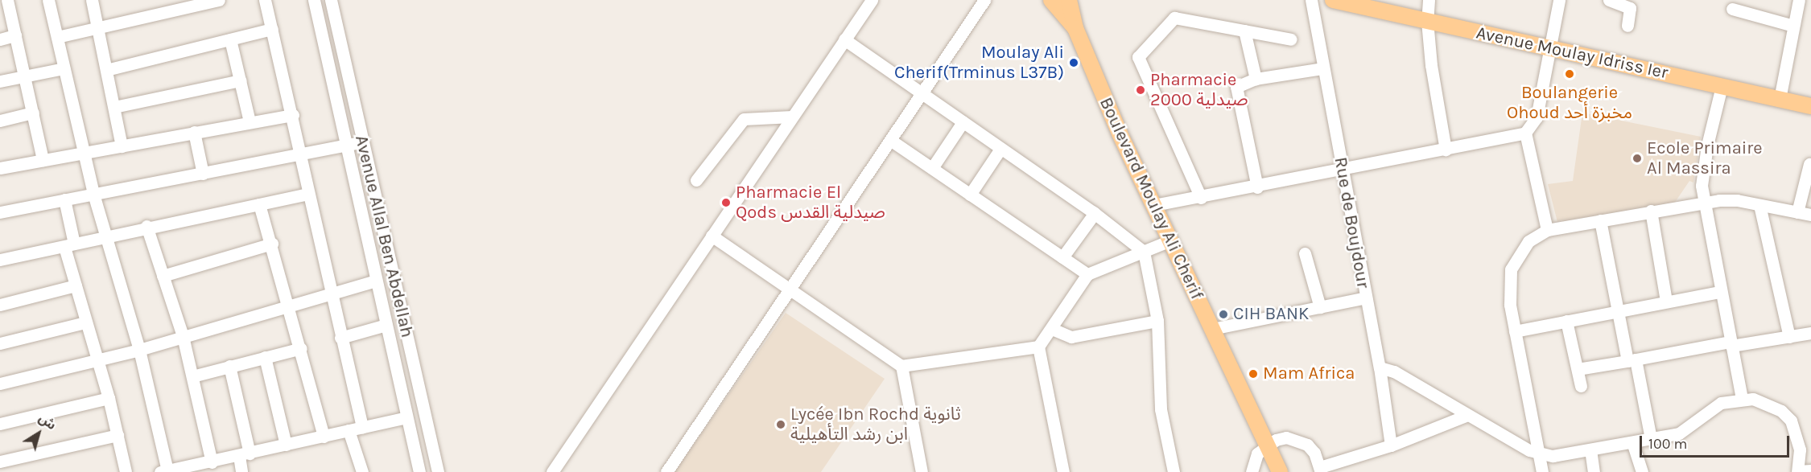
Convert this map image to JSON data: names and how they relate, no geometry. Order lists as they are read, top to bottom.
{
  "streets": {
    "main road": ["Avenue Moulay Idriss Ier", "Boulevard Moulay Ali Cherif"],
    "street": ["Rue de Boujdour", "Avenue Allal Ben Abdellah"]
  },
  "places": [
    "Moulay Ali Cherif(Trminus L37B)",
    "Boulangerie Ohoud مخبزة أحد",
    "Pharmacie 2000 صيدلية",
    "Ecole Primaire Al Massira",
    "Pharmacie El Qods صيدلية القدس",
    "CIH BANK",
    "Mam Africa",
    "Lycée Ibn Rochd ثانوية ابن رشد التأهيلية"
  ],
  "scale_bar": "100 m",
  "north": "top right"
}
